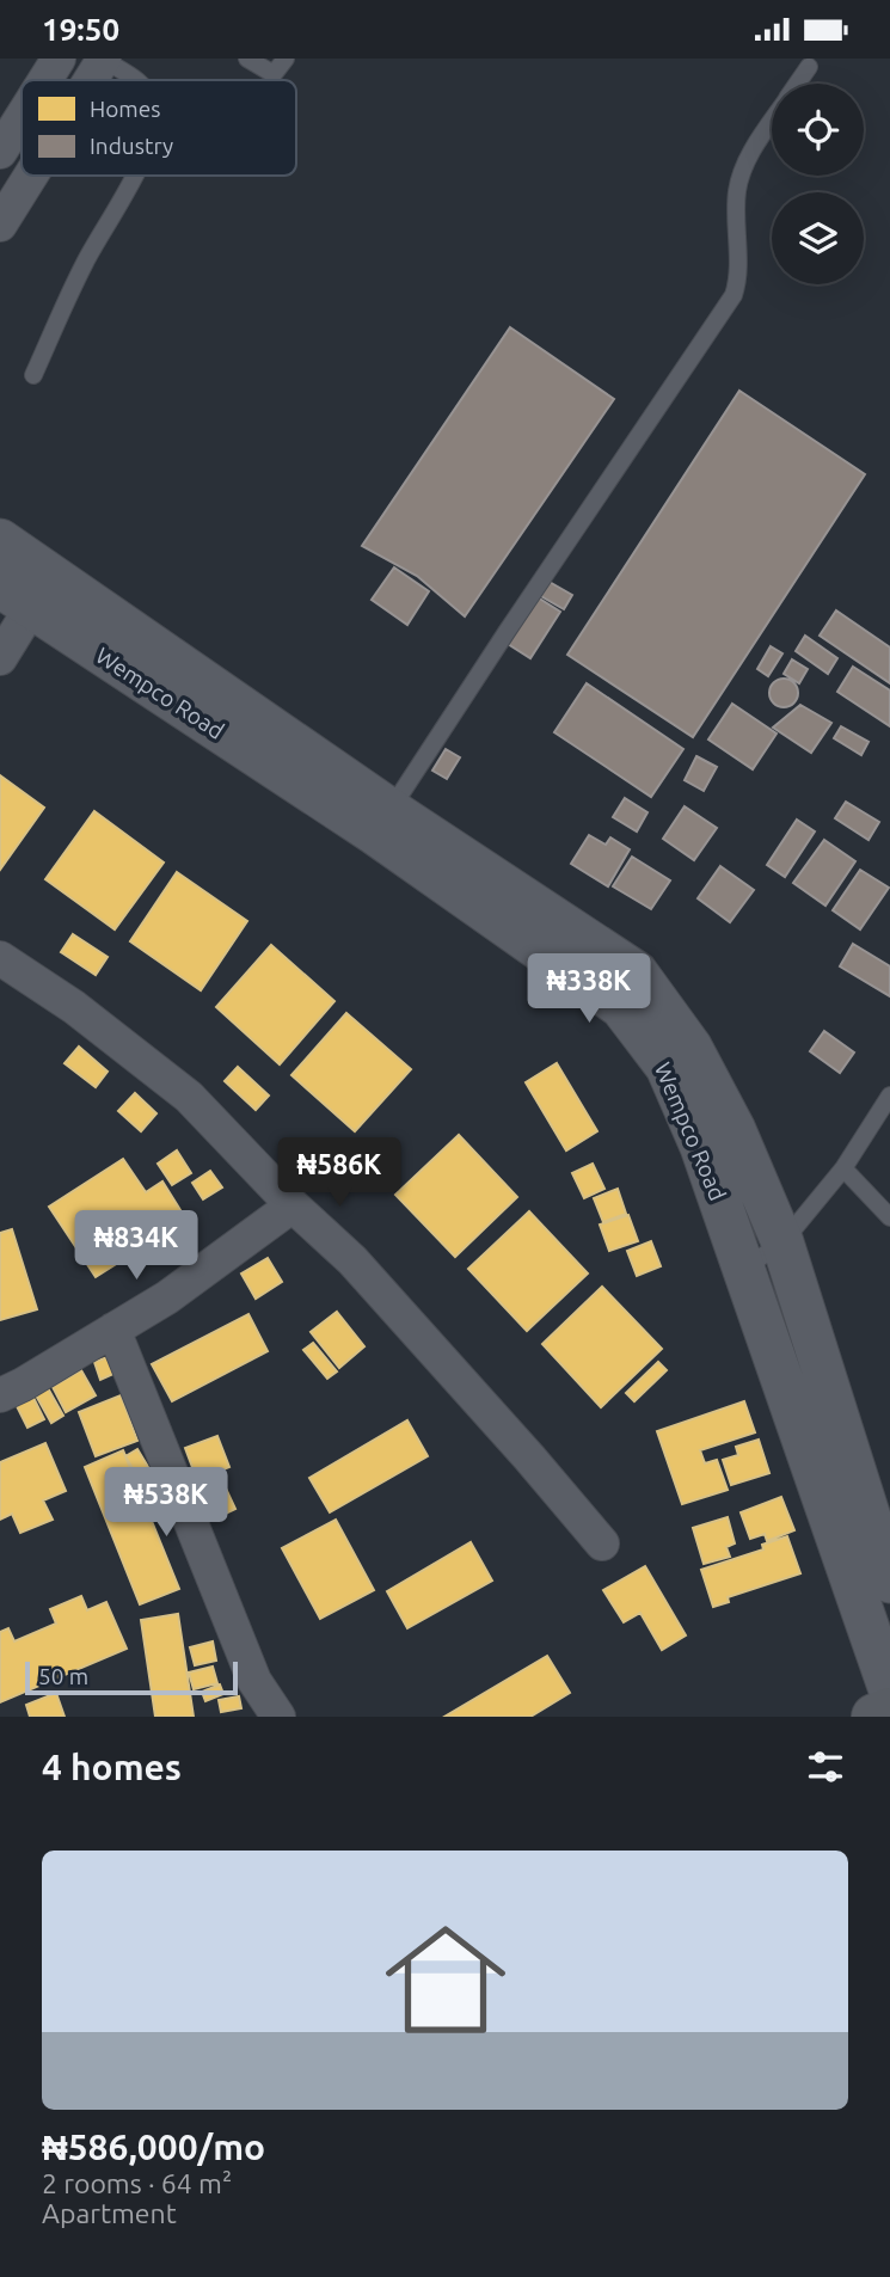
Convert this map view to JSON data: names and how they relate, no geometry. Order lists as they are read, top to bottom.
{
  "streets": {
    "street": ["Wempco Road"]
  },
  "legend": ["Homes", "Industry"],
  "scale_bar": "50 m",
  "page": {
    "status": "19:50",
    "price": [
      "₦338K",
      "₦586K",
      "₦834K",
      "₦538K"
    ],
    "scale": "50 m",
    "heading": "4 homes",
    "list": [
      {
        "name": "₦586,000/mo",
        "note": "2 rooms · 64 m² · Apartment"
      }
    ]
  }
}
